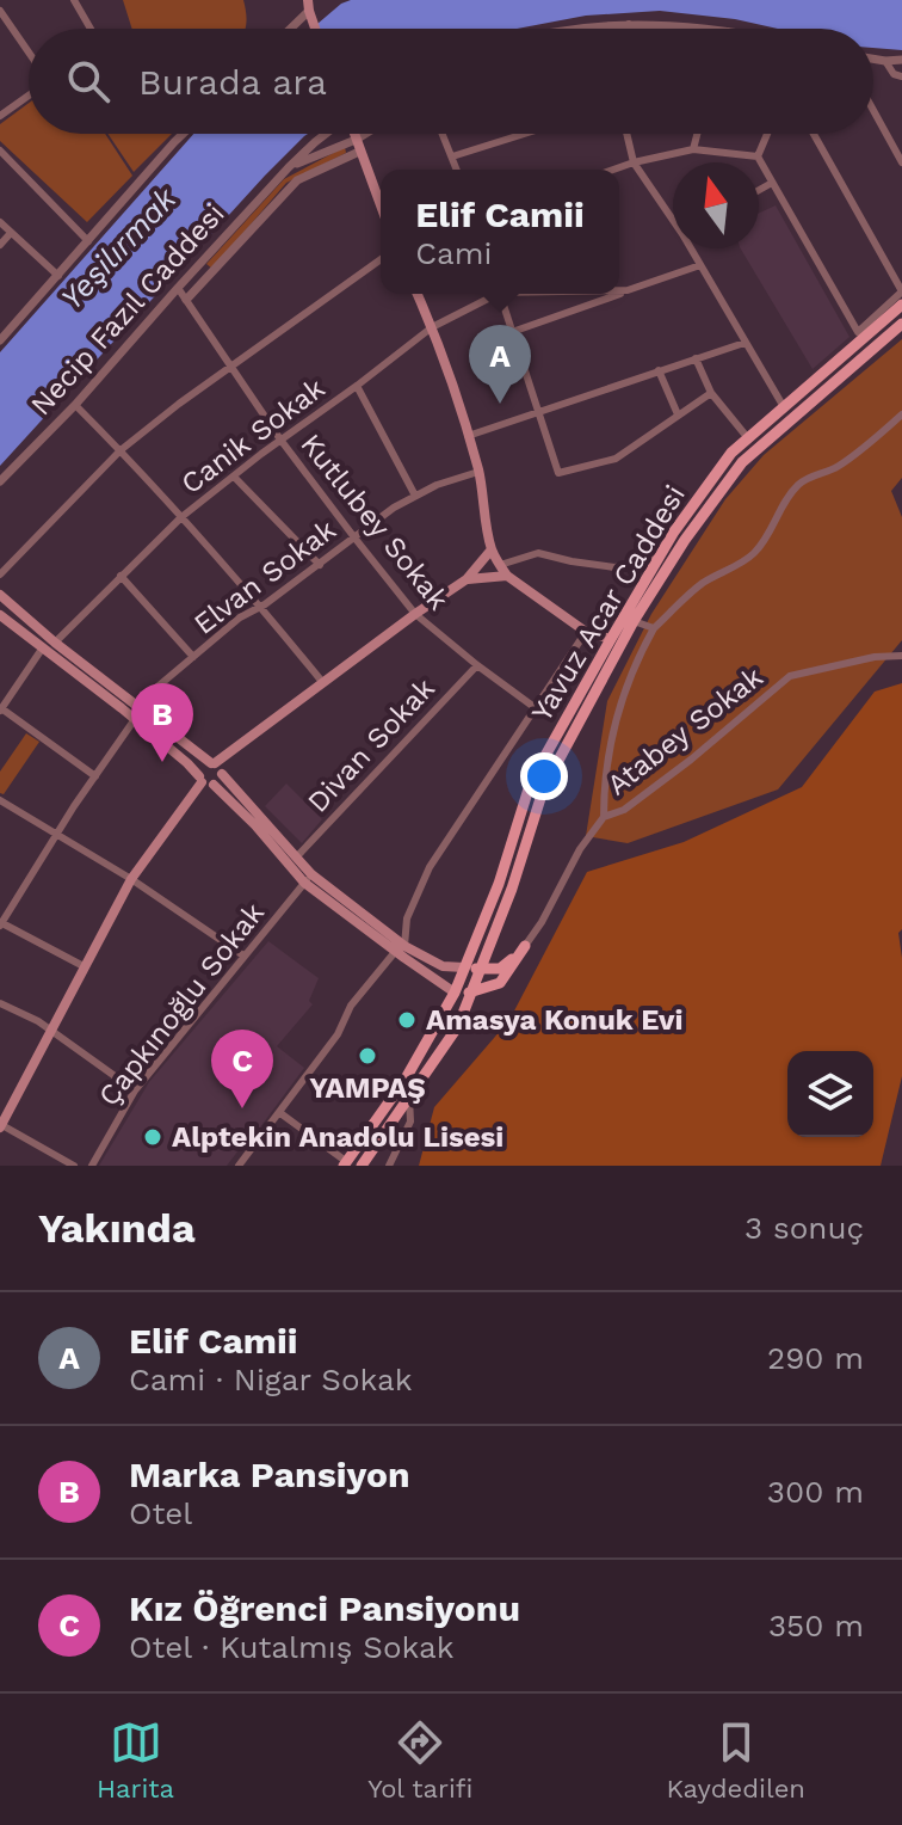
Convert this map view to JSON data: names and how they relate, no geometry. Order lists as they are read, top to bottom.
{
  "streets": {
    "main road": ["Yavuz Acar Caddesi"],
    "street": [
      "Necip Fazıl Caddesi",
      "Canik Sokak",
      "Kutlubey Sokak",
      "Elvan Sokak",
      "Atabey Sokak",
      "Divan Sokak",
      "Çapkınoğlu Sokak"
    ]
  },
  "crossings": [
    ["Necip Fazıl Caddesi", "Kutlubey Sokak"],
    ["Canik Sokak", "Kutlubey Sokak"],
    ["Kutlubey Sokak", "Elvan Sokak"],
    ["Kutlubey Sokak", "Divan Sokak"]
  ],
  "water": ["Yeşilırmak"],
  "places": ["Amasya Konuk Evi", "YAMPAŞ", "Alptekin Anadolu Lisesi"],
  "north": "top",
  "page": {
    "search": "Burada ara",
    "popup": ["Elif Camii", "Cami"],
    "pins": ["A", "B", "C"],
    "heading": ["Yakında", "3 sonuç"],
    "list": [
      {
        "mark": "A",
        "name": "Elif Camii",
        "note": "Cami · Nigar Sokak",
        "value": "290 m"
      },
      {
        "mark": "B",
        "name": "Marka Pansiyon",
        "note": "Otel",
        "value": "300 m"
      },
      {
        "mark": "C",
        "name": "Kız Öğrenci Pansiyonu",
        "note": "Otel · Kutalmış Sokak",
        "value": "350 m"
      }
    ],
    "nav": ["Harita", "Yol tarifi", "Kaydedilen"]
  }
}
